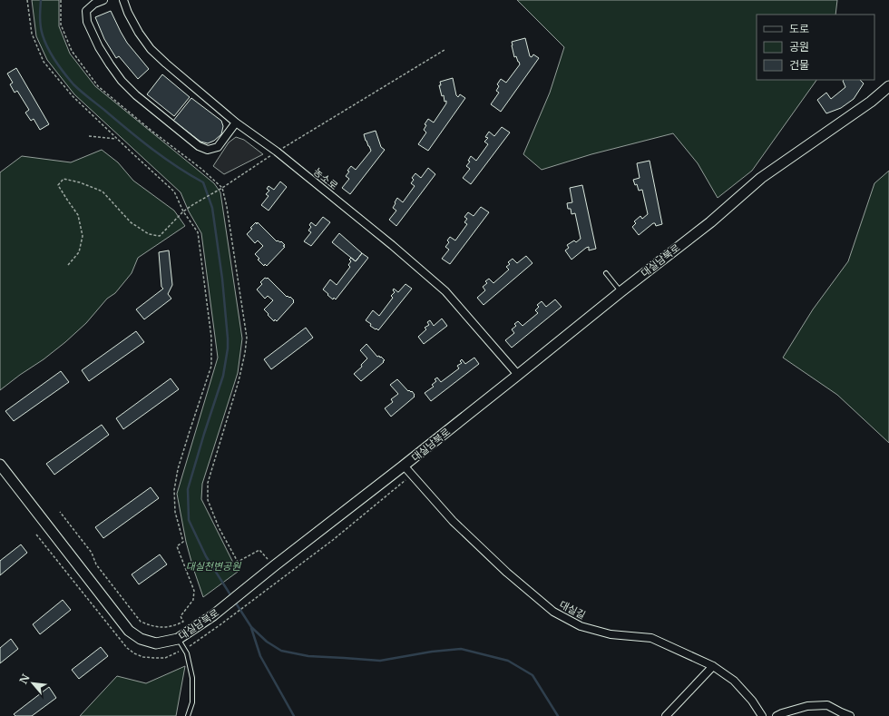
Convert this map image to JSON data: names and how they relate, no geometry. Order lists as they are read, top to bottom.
{
  "streets": {
    "street": ["농소로", "대실남북로", "대실길"]
  },
  "crossings": [
    ["농소로", "대실남북로"],
    ["대실남북로", "대실길"]
  ],
  "parks": ["대실천변공원"],
  "legend": ["도로", "공원", "건물"],
  "north": "top left"
}
